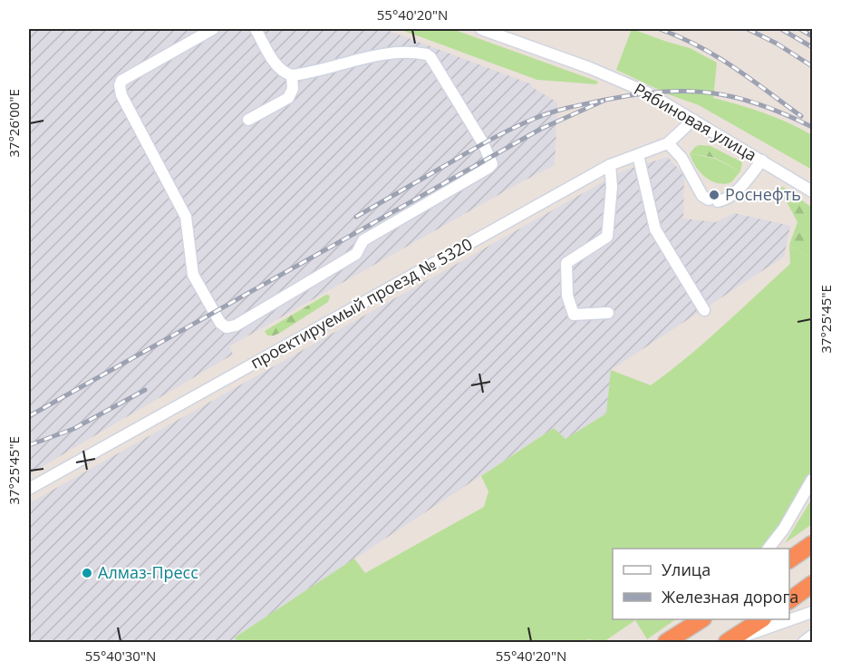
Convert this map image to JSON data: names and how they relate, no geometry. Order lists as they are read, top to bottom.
{
  "streets": {
    "street": ["Рябиновая улица", "проектируемый проезд № 5320"]
  },
  "crossings": [
    ["Рябиновая улица", "проектируемый проезд № 5320"]
  ],
  "places": ["Роснефть", "Алмаз-Пресс"],
  "legend": ["Улица", "Железная дорога"],
  "coordinates": [
    "55°40'20\"N",
    "37°26'00\"E",
    "37°25'45\"E",
    "55°40'30\"N"
  ]
}
